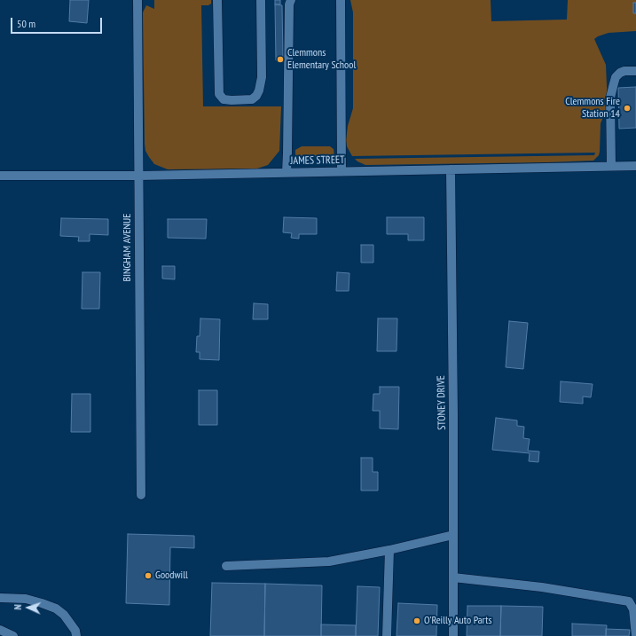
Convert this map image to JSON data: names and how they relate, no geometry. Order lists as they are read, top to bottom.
{
  "streets": {
    "street": ["JAMES STREET", "BINGHAM AVENUE", "STONEY DRIVE"]
  },
  "crossings": [
    ["JAMES STREET", "BINGHAM AVENUE"],
    ["JAMES STREET", "STONEY DRIVE"]
  ],
  "places": [
    "Clemmons Elementary School",
    "Clemmons Fire Station 14",
    "Goodwill",
    "O'Reilly Auto Parts"
  ],
  "scale_bar": "50 m",
  "north": "left"
}
